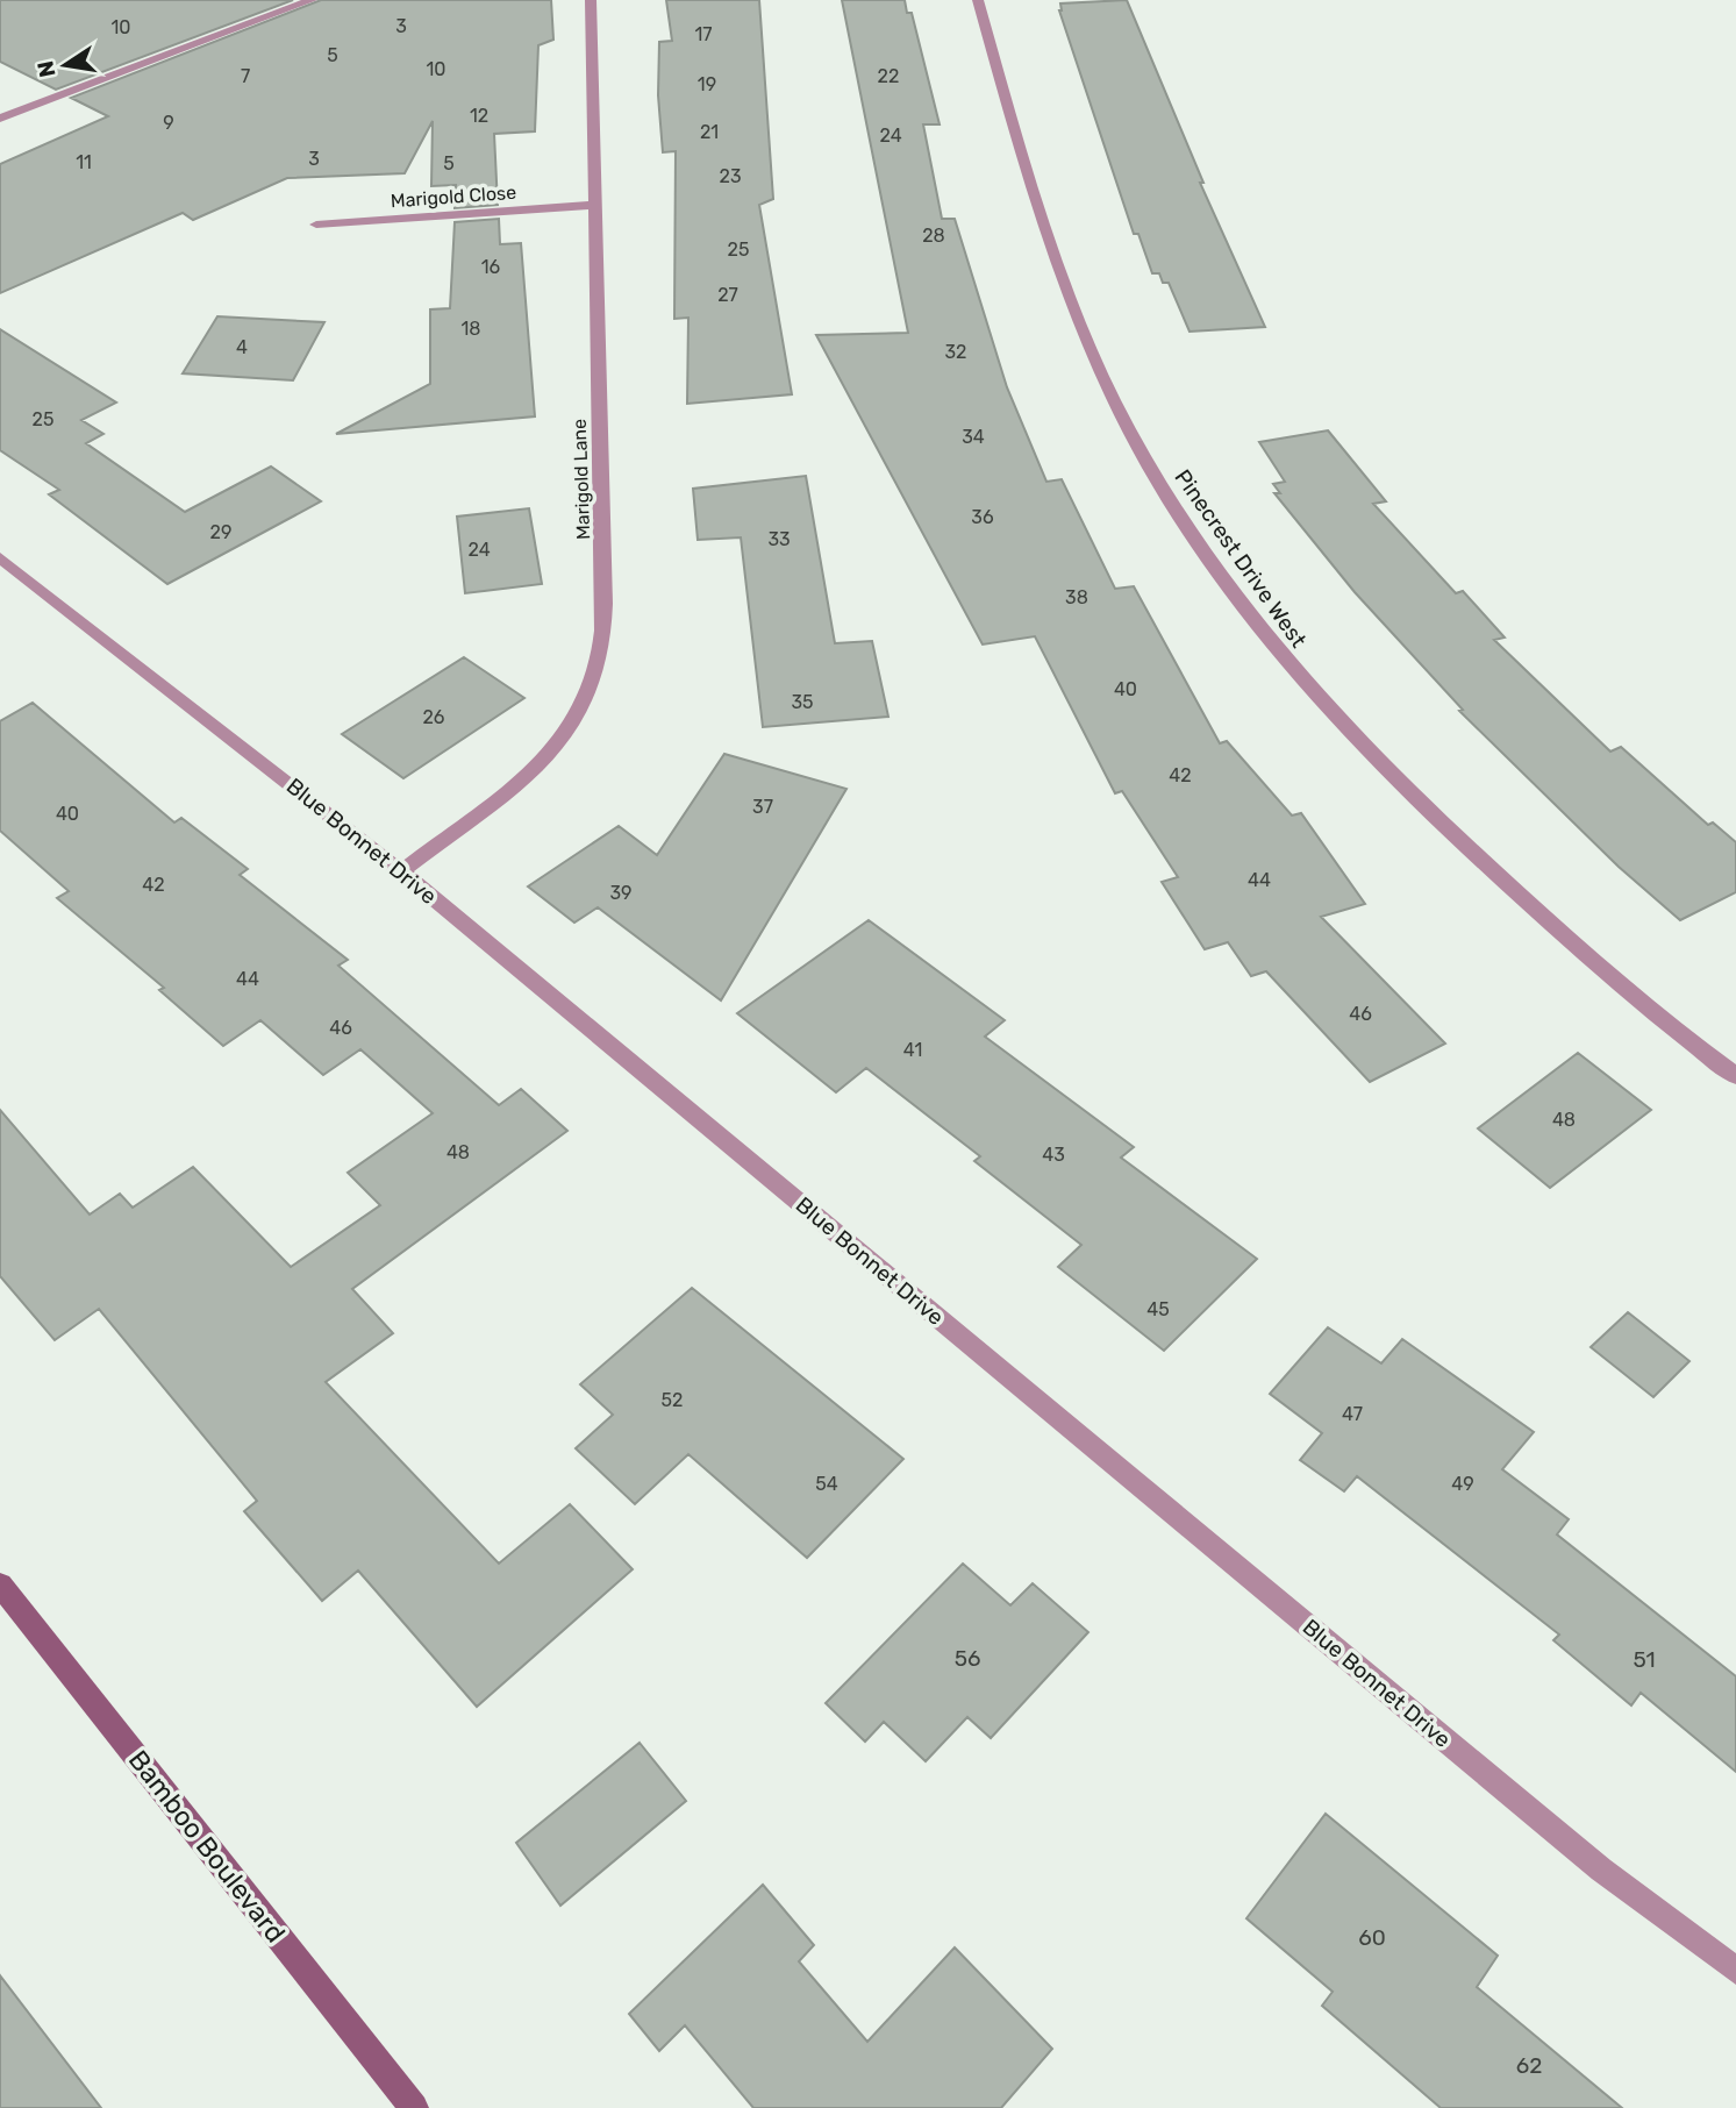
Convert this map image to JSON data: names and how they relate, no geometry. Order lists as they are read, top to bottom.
{
  "streets": {
    "main road": ["Bamboo Boulevard"],
    "street": [
      "Marigold Close",
      "Marigold Lane",
      "Pinecrest Drive West",
      "Blue Bonnet Drive"
    ]
  },
  "crossings": [
    ["Marigold Close", "Marigold Lane"],
    ["Marigold Lane", "Blue Bonnet Drive"]
  ],
  "house_numbers": [
    "3",
    "10",
    "17",
    "5",
    "10",
    "7",
    "22",
    "19",
    "12",
    "9",
    "21",
    "24",
    "3",
    "11",
    "5",
    "23",
    "28",
    "25",
    "16",
    "27",
    "18",
    "4",
    "32",
    "25",
    "34",
    "36",
    "29",
    "33",
    "24",
    "38",
    "40",
    "35",
    "26",
    "42",
    "37",
    "40",
    "44",
    "42",
    "39",
    "44",
    "46",
    "46",
    "41",
    "48",
    "48",
    "43",
    "45",
    "52",
    "47",
    "54",
    "49",
    "56",
    "51",
    "60",
    "62"
  ],
  "north": "left"
}
